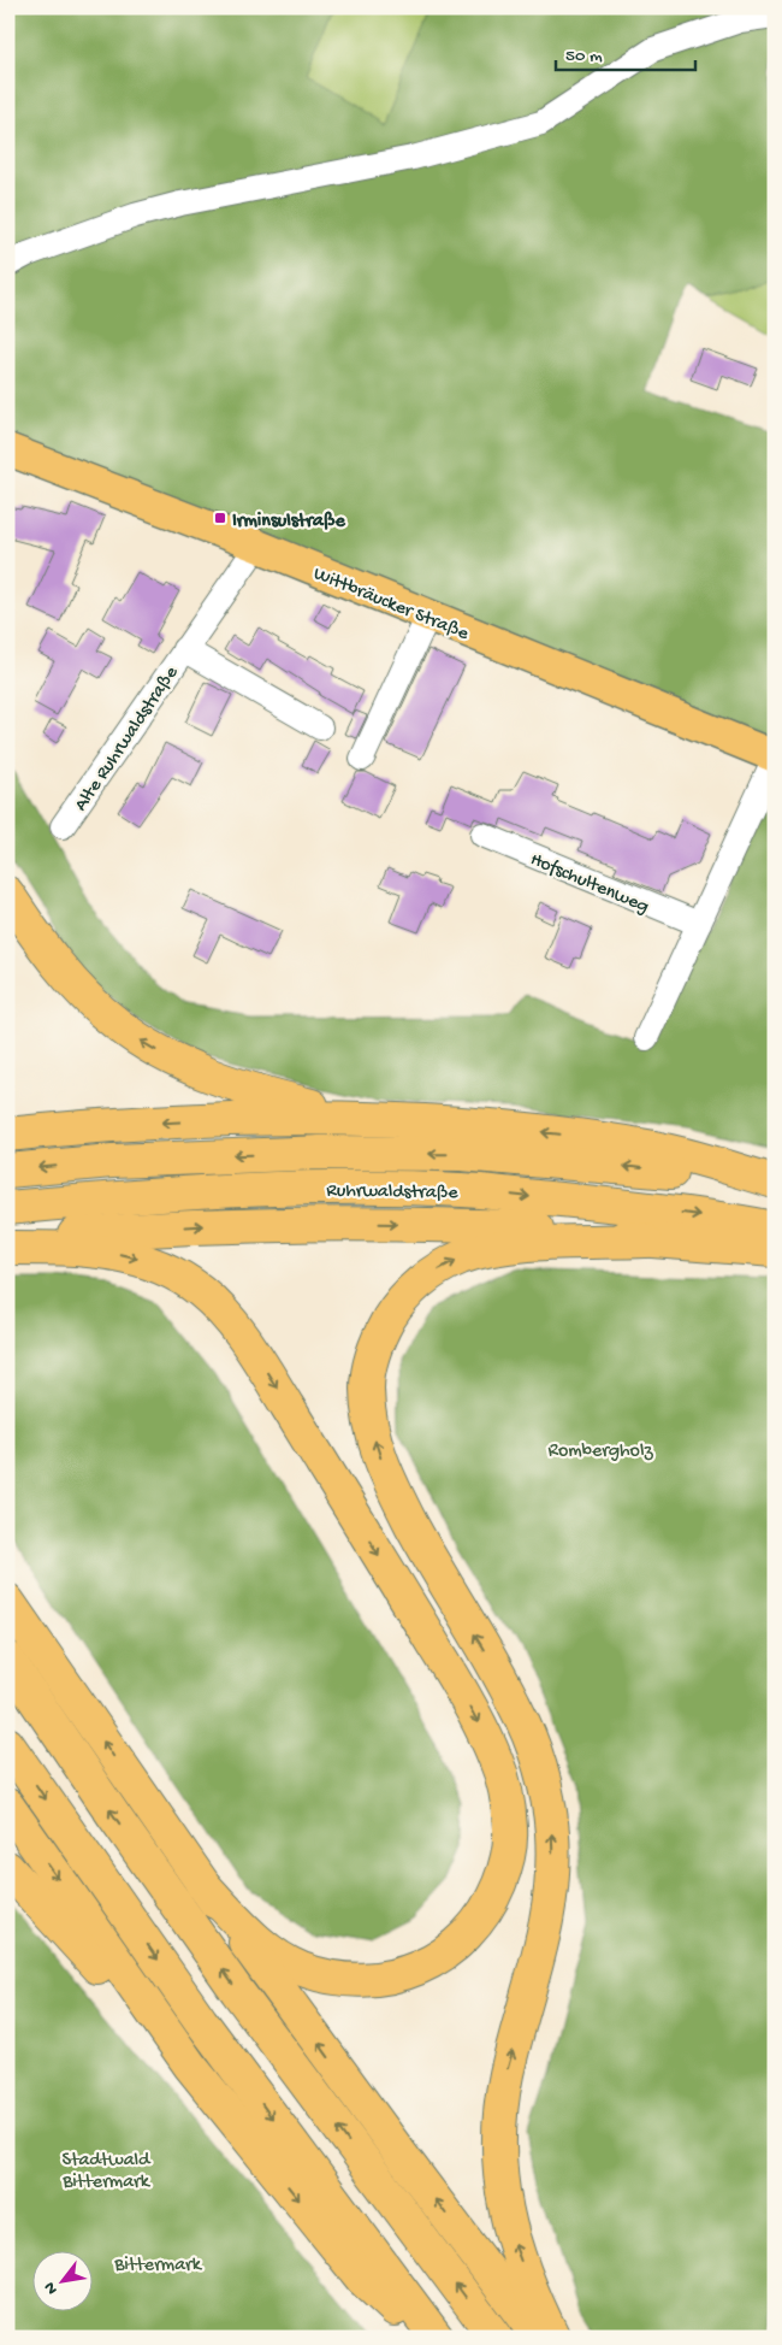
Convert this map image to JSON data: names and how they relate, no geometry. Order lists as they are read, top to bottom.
{
  "streets": {
    "highway": ["Ruhrwaldstraße"],
    "main road": ["Wittbräucker Straße"],
    "street": ["Alte Ruhrwaldstraße", "Hofschultenweg"]
  },
  "crossings": [
    ["Wittbräucker Straße", "Alte Ruhrwaldstraße"],
    ["Wittbräucker Straße", "Hofschultenweg"]
  ],
  "parks": ["Rombergholz", "Stadtwald Bittermark", "Bittermark"],
  "places": {
    "transit": ["Irminsulstraße"]
  },
  "scale_bar": "50 m",
  "north": "bottom left"
}
